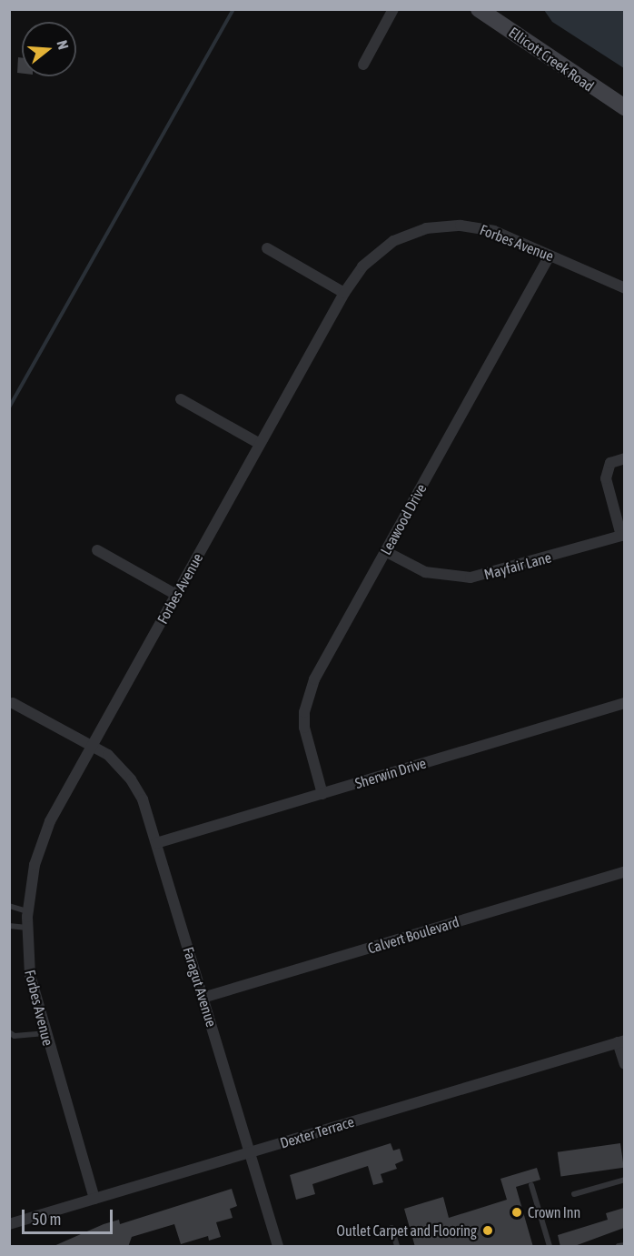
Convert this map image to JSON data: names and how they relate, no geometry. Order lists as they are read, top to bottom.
{
  "streets": {
    "street": [
      "Ellicott Creek Road",
      "Forbes Avenue",
      "Leawood Drive",
      "Mayfair Lane",
      "Sherwin Drive",
      "Calvert Boulevard",
      "Faragut Avenue",
      "Dexter Terrace"
    ]
  },
  "crossings": [
    ["Forbes Avenue", "Leawood Drive"],
    ["Forbes Avenue", "Faragut Avenue"],
    ["Forbes Avenue", "Dexter Terrace"],
    ["Leawood Drive", "Mayfair Lane"],
    ["Leawood Drive", "Sherwin Drive"],
    ["Sherwin Drive", "Faragut Avenue"],
    ["Calvert Boulevard", "Faragut Avenue"],
    ["Faragut Avenue", "Dexter Terrace"]
  ],
  "places": ["Crown Inn", "Outlet Carpet and Flooring"],
  "scale_bar": "50 m",
  "north": "right"
}
